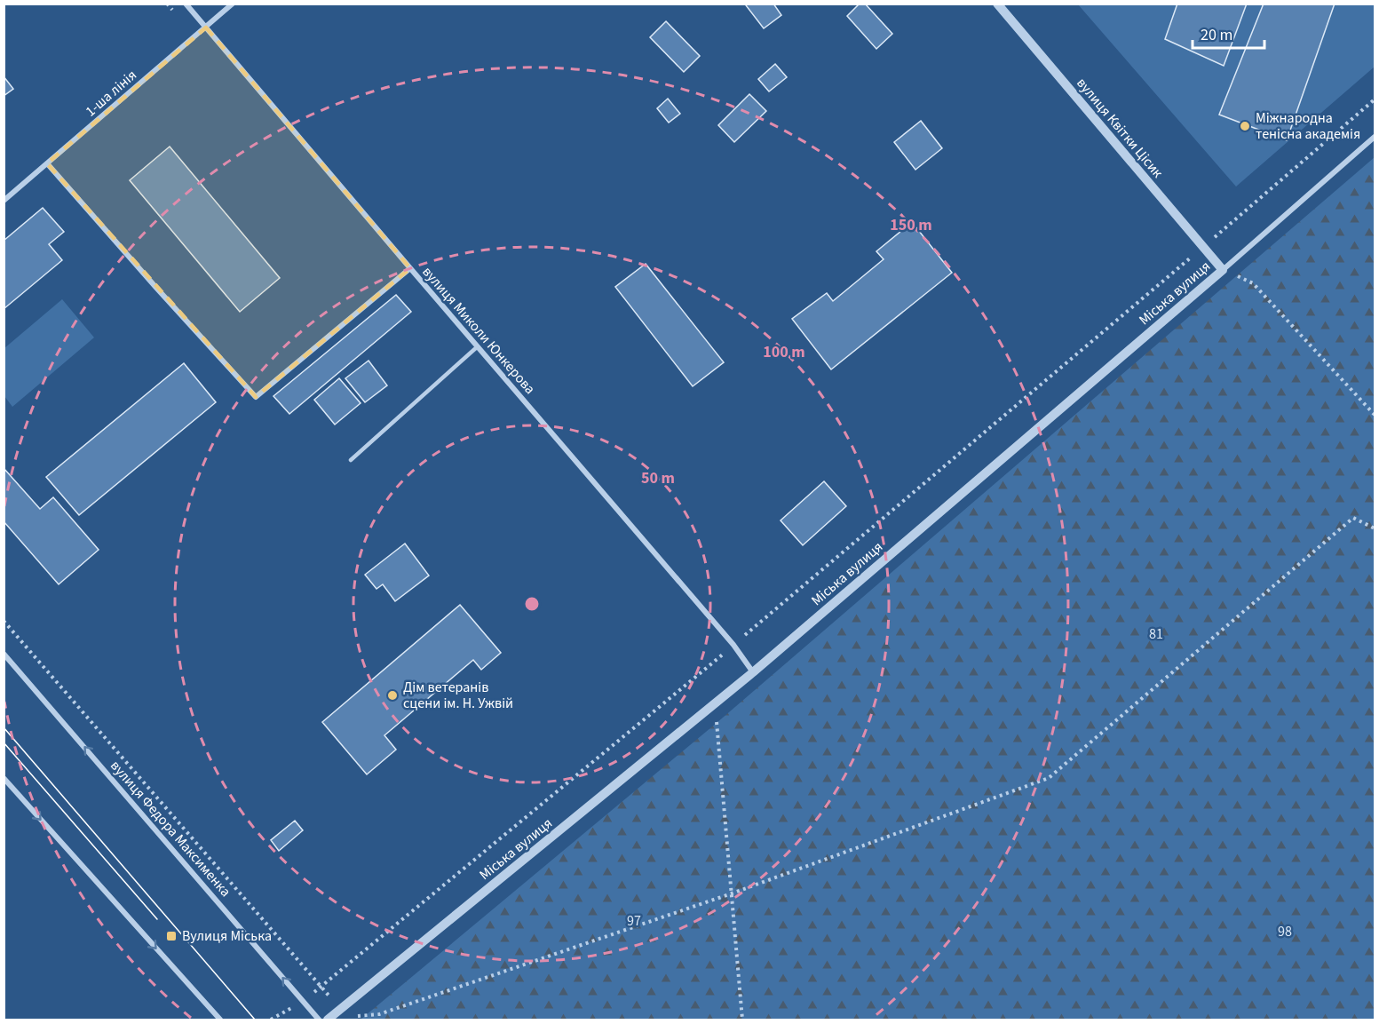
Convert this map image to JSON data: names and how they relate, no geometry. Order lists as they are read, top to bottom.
{
  "streets": {
    "street": [
      "1-ша лінія",
      "вулиця Квітки Цісик",
      "Міська вулиця",
      "вулиця Миколи Юнкерова",
      "вулиця Федора Максименка"
    ]
  },
  "crossings": [
    ["1-ша лінія", "вулиця Миколи Юнкерова"],
    ["вулиця Квітки Цісик", "Міська вулиця"],
    ["Міська вулиця", "вулиця Миколи Юнкерова"]
  ],
  "one_way": ["вулиця Федора Максименка"],
  "parks": ["81", "97", "98"],
  "places": {
    "other": ["Міжнародна тенісна академія", "Дім ветеранів сцени ім. Н. Ужвій"],
    "transit": ["Вулиця Міська"]
  },
  "scale_bar": "20 m",
  "rings": ["150 m", "100 m", "50 m"]
}
